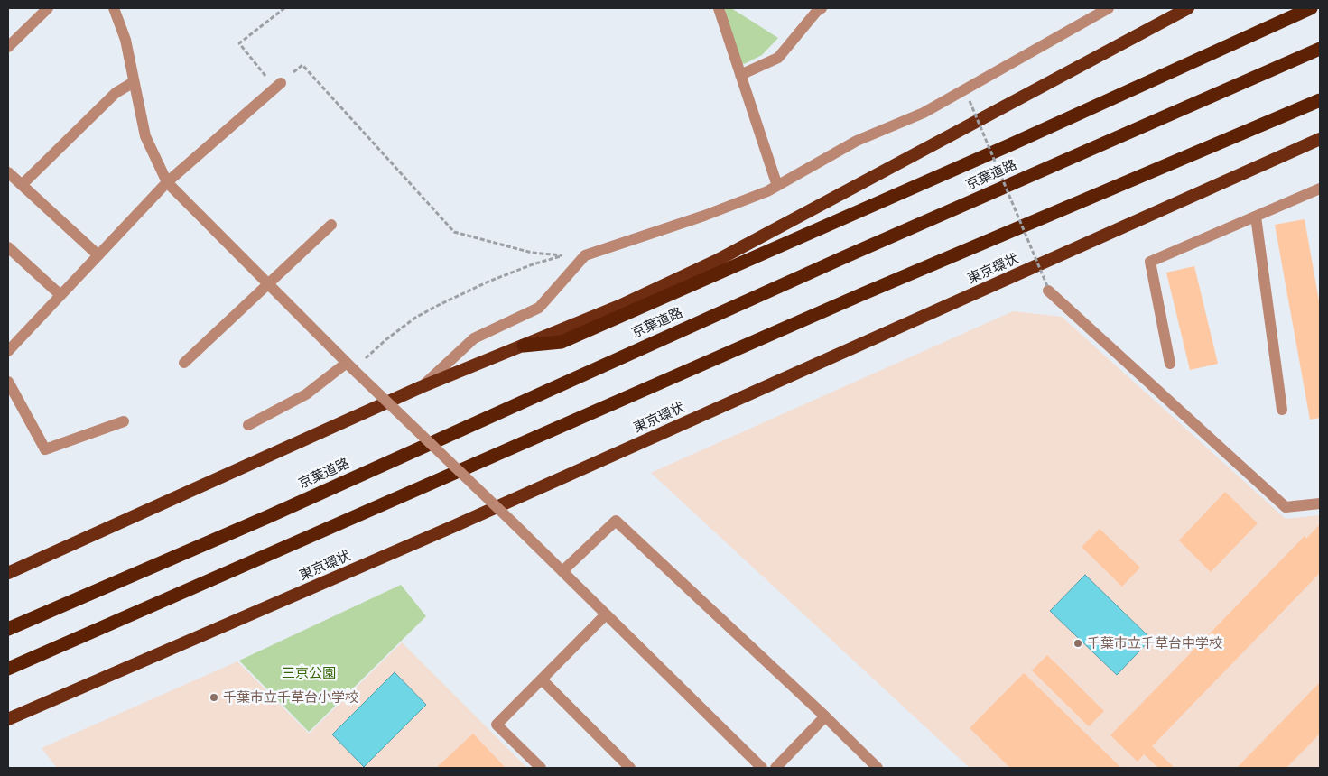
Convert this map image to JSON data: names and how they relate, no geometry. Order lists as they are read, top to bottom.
{
  "streets": {
    "highway": ["京葉道路", "東京環状"]
  },
  "parks": ["三京公園"],
  "places": ["千葉市立千草台中学校", "千葉市立千草台小学校"]
}
